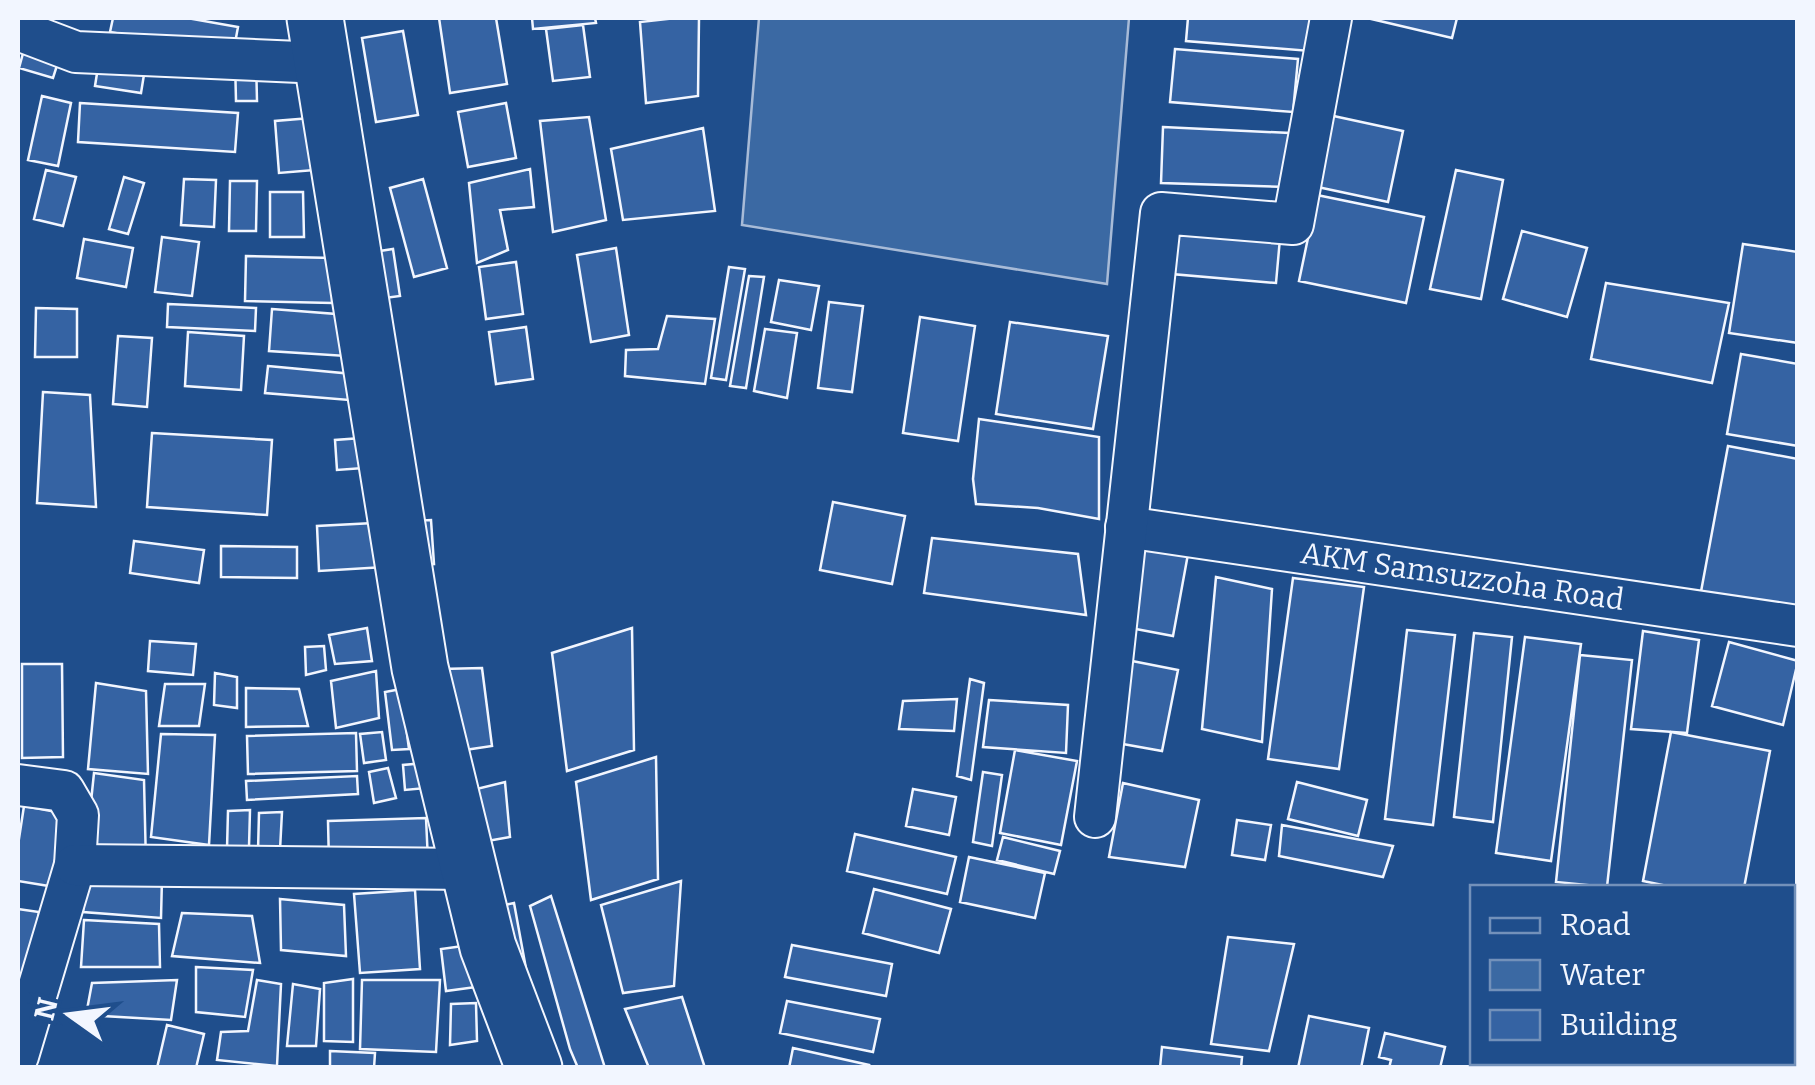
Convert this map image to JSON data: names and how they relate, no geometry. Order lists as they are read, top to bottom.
{
  "streets": {
    "street": ["AKM Samsuzzoha Road"]
  },
  "legend": ["Road", "Water", "Building"],
  "north": "left"
}
